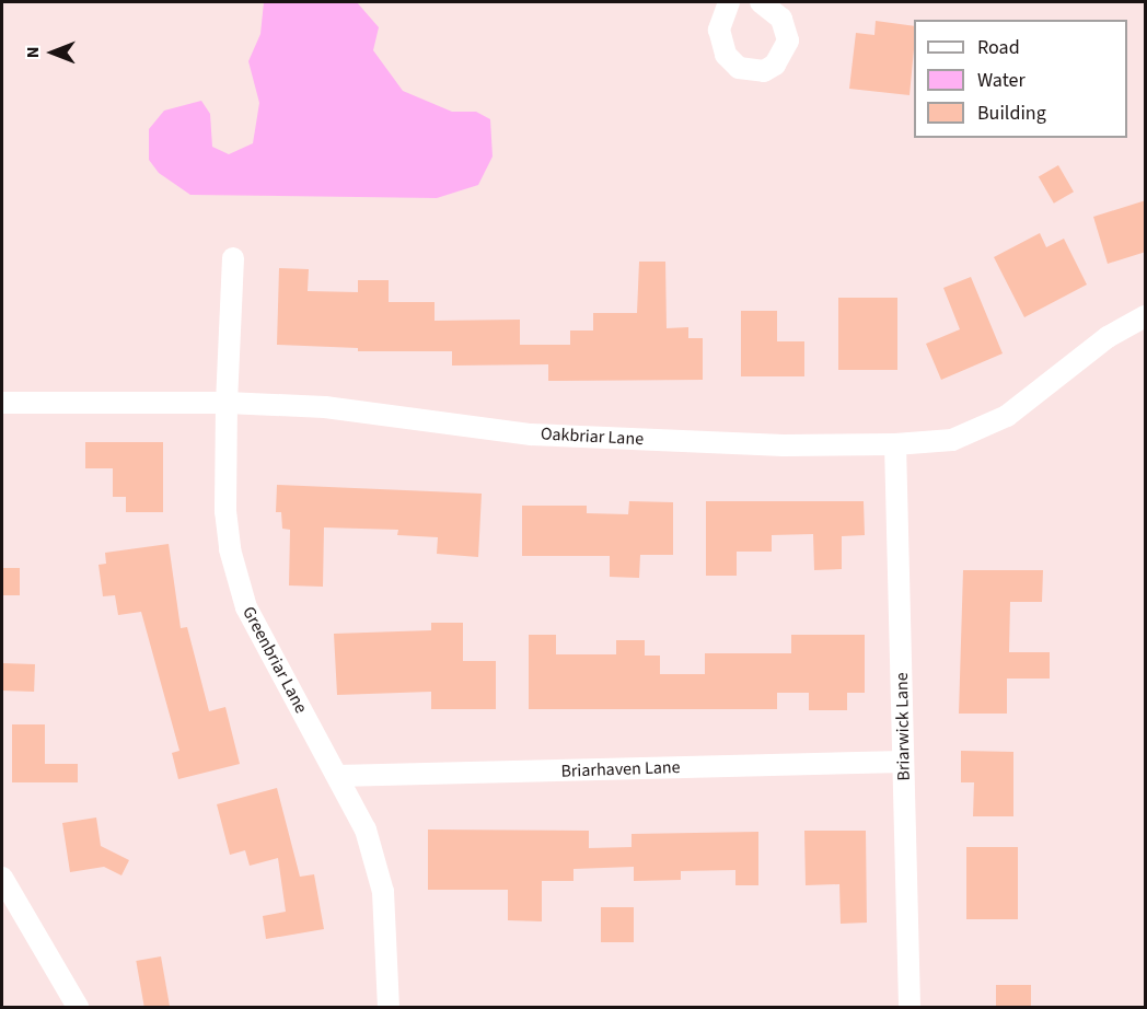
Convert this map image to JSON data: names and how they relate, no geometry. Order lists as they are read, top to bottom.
{
  "streets": {
    "street": [
      "Oakbriar Lane",
      "Greenbriar Lane",
      "Briarwick Lane",
      "Briarhaven Lane"
    ]
  },
  "crossings": [
    ["Oakbriar Lane", "Greenbriar Lane"],
    ["Oakbriar Lane", "Briarwick Lane"],
    ["Greenbriar Lane", "Briarhaven Lane"],
    ["Briarwick Lane", "Briarhaven Lane"]
  ],
  "legend": ["Road", "Water", "Building"],
  "north": "left"
}
